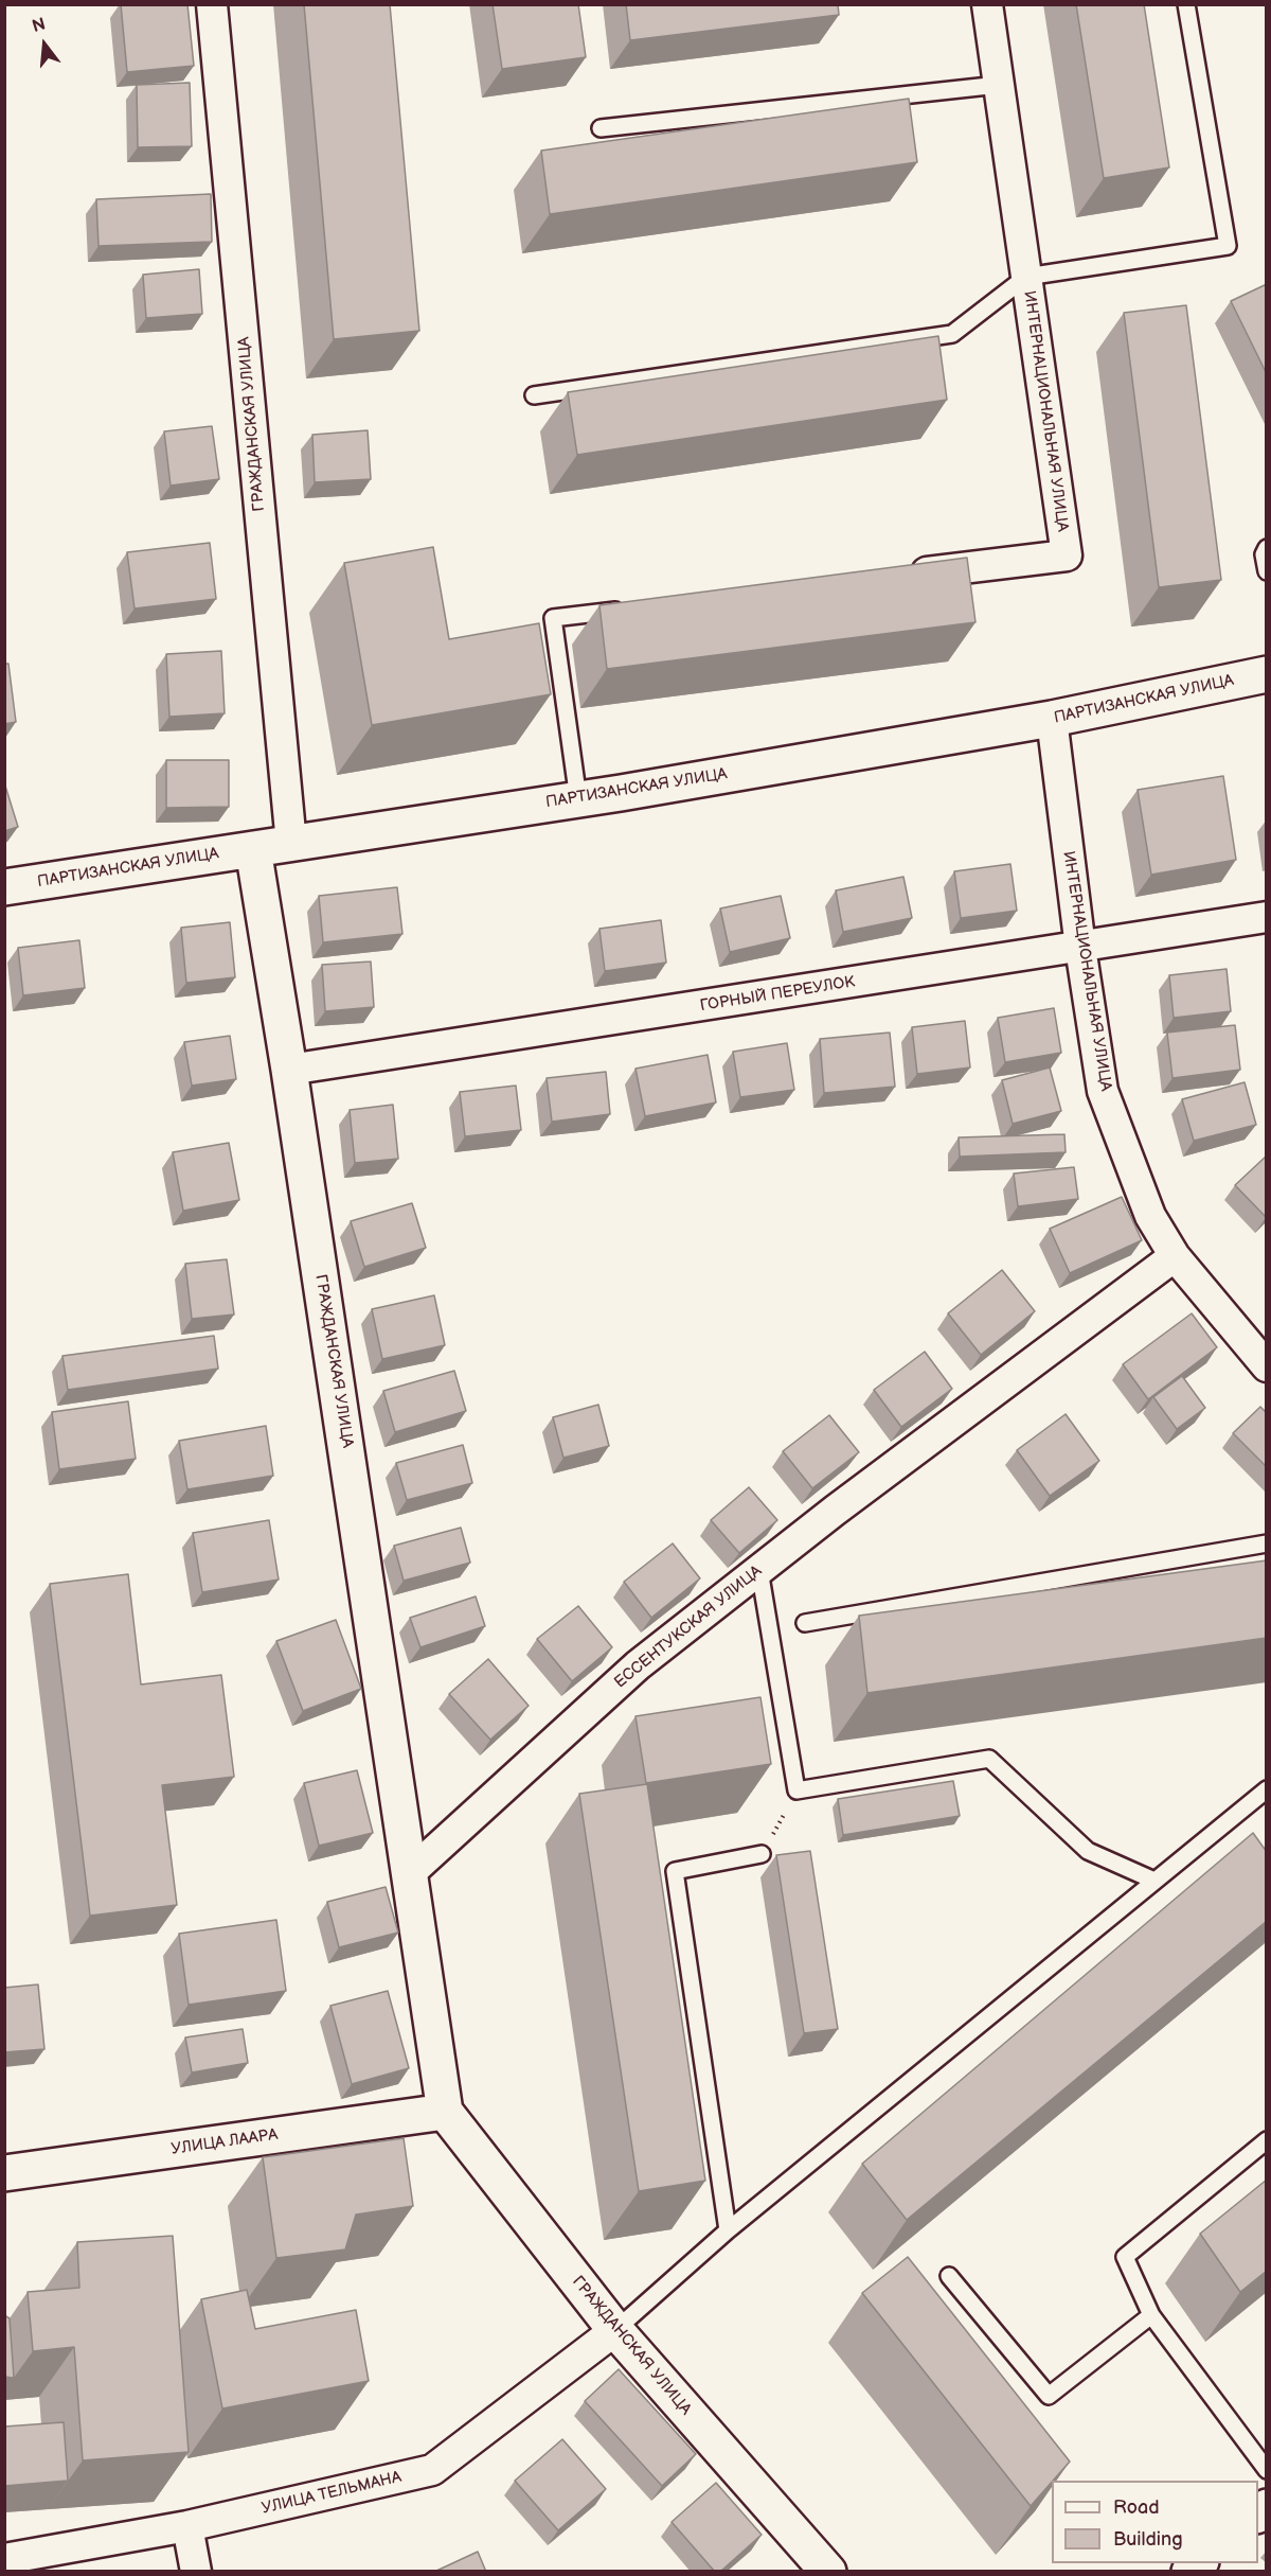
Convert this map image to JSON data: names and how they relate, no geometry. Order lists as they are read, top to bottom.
{
  "streets": {
    "street": [
      "ИНТЕРНАЦИОНАЛЬНАЯ УЛИЦА",
      "ГРАЖДАНСКАЯ УЛИЦА",
      "ПАРТИЗАНСКАЯ УЛИЦА",
      "ГОРНЫЙ ПЕРЕУЛОК",
      "ЕССЕНТУКСКАЯ УЛИЦА",
      "УЛИЦА ЛААРА",
      "УЛИЦА ТЕЛЬМАНА"
    ]
  },
  "crossings": [
    ["ИНТЕРНАЦИОНАЛЬНАЯ УЛИЦА", "ПАРТИЗАНСКАЯ УЛИЦА"],
    ["ИНТЕРНАЦИОНАЛЬНАЯ УЛИЦА", "ГОРНЫЙ ПЕРЕУЛОК"],
    ["ИНТЕРНАЦИОНАЛЬНАЯ УЛИЦА", "ЕССЕНТУКСКАЯ УЛИЦА"],
    ["ГРАЖДАНСКАЯ УЛИЦА", "ПАРТИЗАНСКАЯ УЛИЦА"],
    ["ГРАЖДАНСКАЯ УЛИЦА", "ГОРНЫЙ ПЕРЕУЛОК"],
    ["ГРАЖДАНСКАЯ УЛИЦА", "ЕССЕНТУКСКАЯ УЛИЦА"],
    ["ГРАЖДАНСКАЯ УЛИЦА", "УЛИЦА ЛААРА"],
    ["ГРАЖДАНСКАЯ УЛИЦА", "УЛИЦА ТЕЛЬМАНА"]
  ],
  "legend": ["Road", "Building"],
  "north": "top"
}
